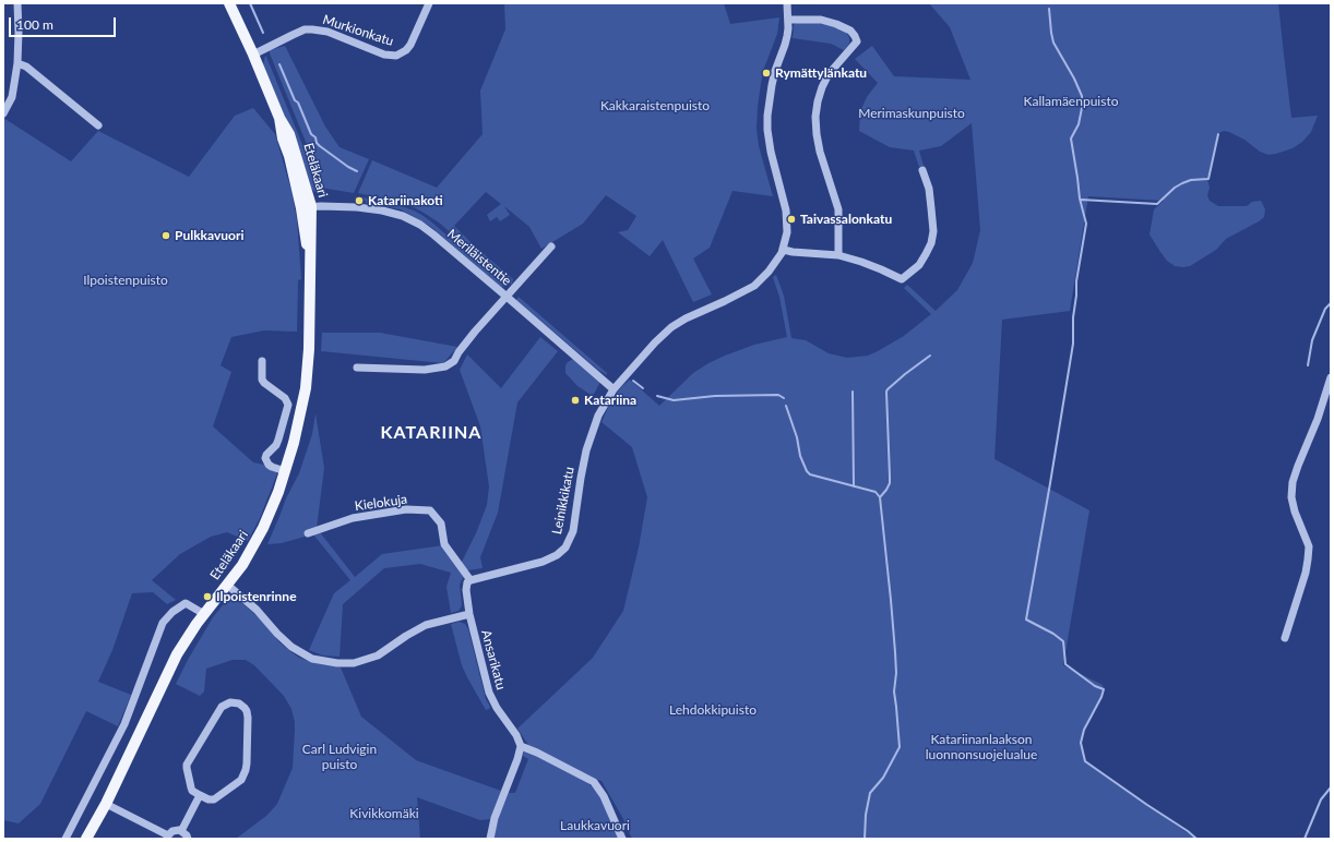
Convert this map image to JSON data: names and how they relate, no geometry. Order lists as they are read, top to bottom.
{
  "streets": {
    "main road": ["Eteläkaari"],
    "street": [
      "Murkionkatu",
      "Meriläistentie",
      "Leinikkikatu",
      "Kielokuja",
      "Ansarikatu"
    ]
  },
  "crossings": [
    ["Murkionkatu", "Eteläkaari"],
    ["Eteläkaari", "Meriläistentie"],
    ["Meriläistentie", "Leinikkikatu"],
    ["Leinikkikatu", "Kielokuja"],
    ["Leinikkikatu", "Ansarikatu"],
    ["Kielokuja", "Ansarikatu"]
  ],
  "districts": ["KATARIINA"],
  "parks": [
    "Kallamäenpuisto",
    "Kakkaraistenpuisto",
    "Merimaskunpuisto",
    "Ilpoistenpuisto",
    "Lehdokkipuisto",
    "Katariinanlaakson luonnonsuojelualue",
    "Carl Ludvigin puisto",
    "Kivikkomäki",
    "Laukkavuori"
  ],
  "places": [
    "Rymättylänkatu",
    "Katariinakoti",
    "Taivassalonkatu",
    "Pulkkavuori",
    "Katariina",
    "Ilpoistenrinne"
  ],
  "scale_bar": "100 m"
}
